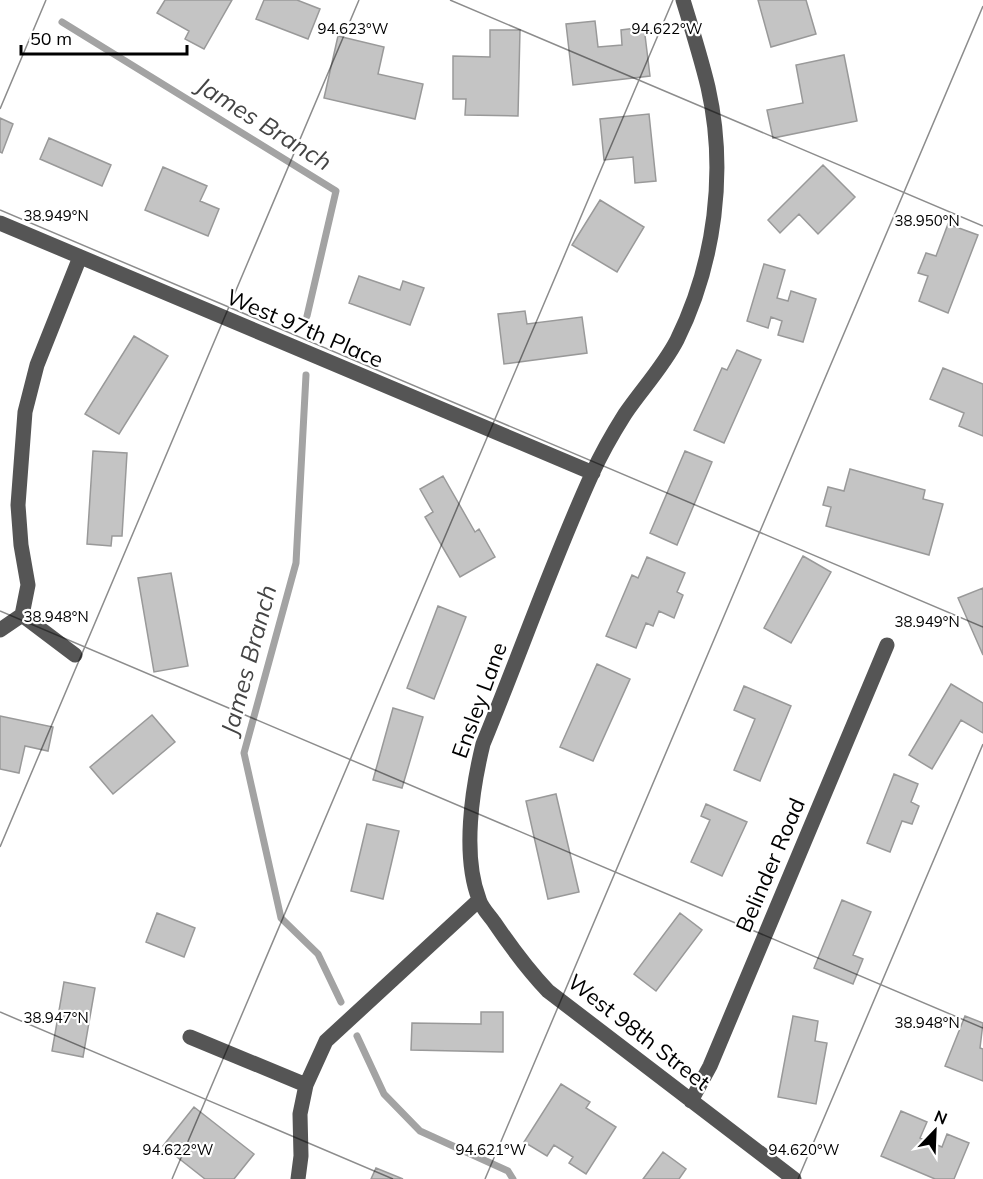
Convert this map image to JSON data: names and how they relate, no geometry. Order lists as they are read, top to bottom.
{
  "streets": {
    "street": [
      "West 97th Place",
      "Ensley Lane",
      "Belinder Road",
      "West 98th Street"
    ]
  },
  "crossings": [
    ["West 97th Place", "Ensley Lane"],
    ["Ensley Lane", "West 98th Street"],
    ["Belinder Road", "West 98th Street"]
  ],
  "water": ["James Branch"],
  "scale_bar": "50 m",
  "north": "top right",
  "coordinates": [
    "94.623°W",
    "94.622°W",
    "38.949°N",
    "38.950°N",
    "38.948°N",
    "38.947°N",
    "94.621°W",
    "94.620°W"
  ]
}
